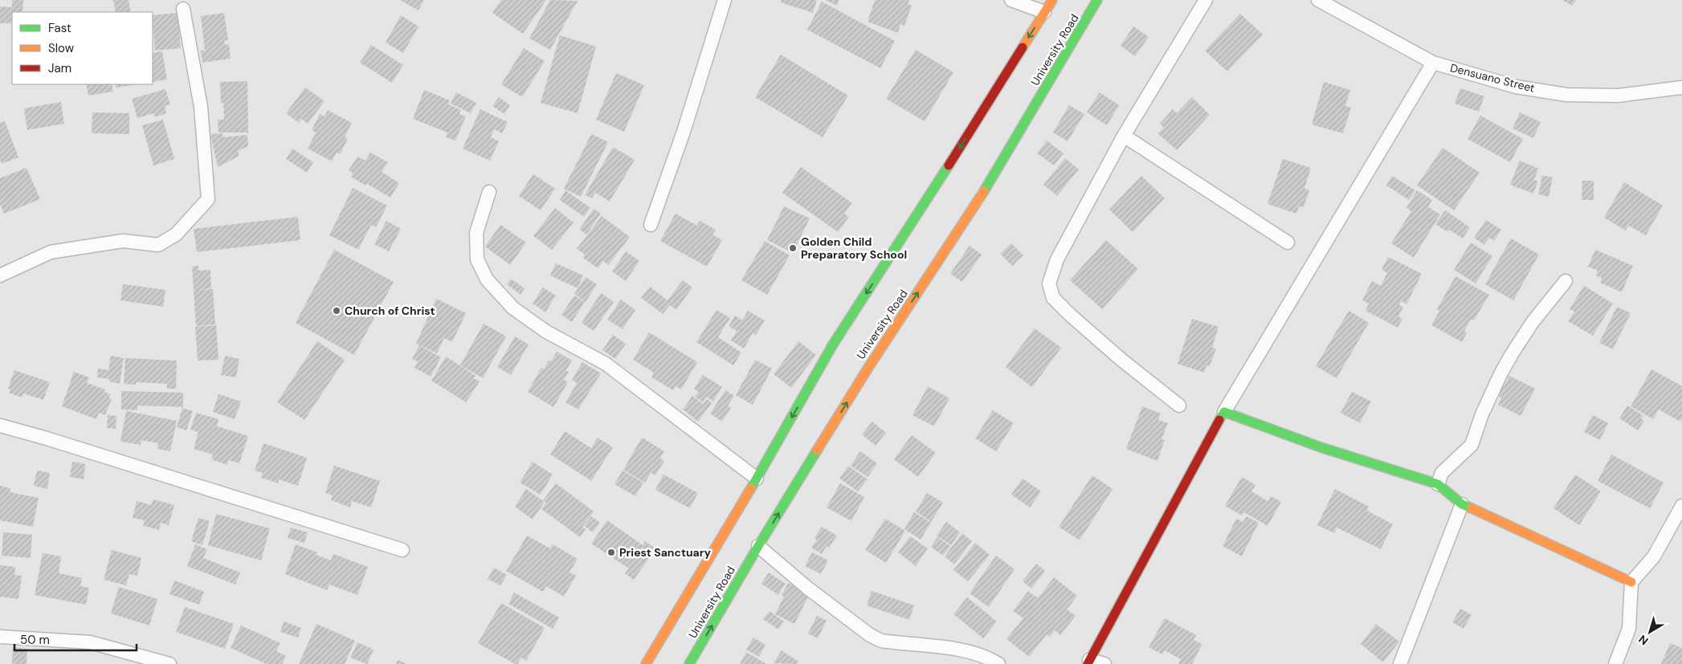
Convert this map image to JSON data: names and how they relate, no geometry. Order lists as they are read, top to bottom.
{
  "streets": {
    "main road": ["University Road"],
    "street": ["Densuano Street"]
  },
  "places": ["Golden Child Preparatory School", "Church of Christ", "Priest Sanctuary"],
  "legend": ["Fast", "Slow", "Jam"],
  "scale_bar": "50 m",
  "north": "bottom left"
}
